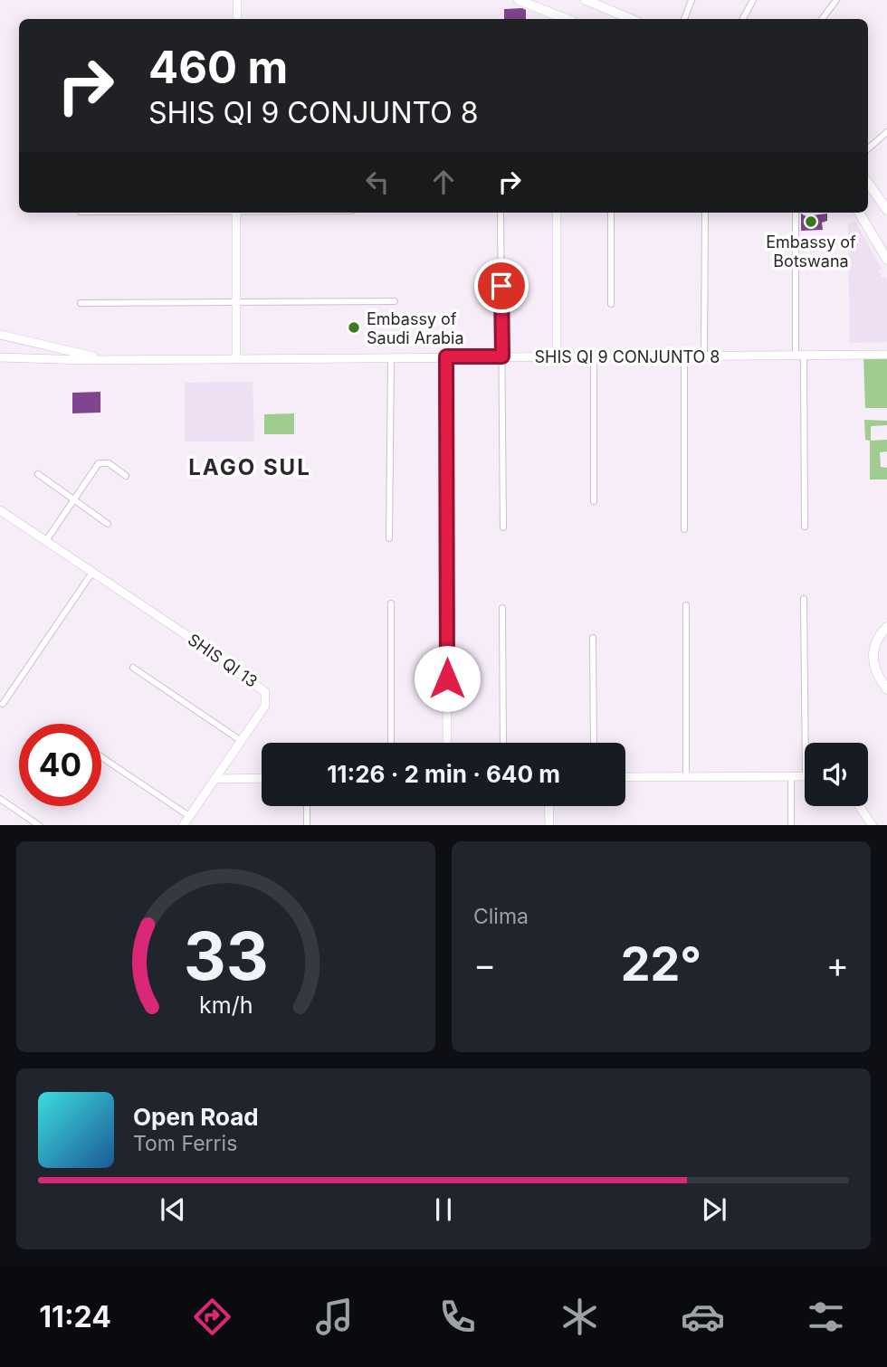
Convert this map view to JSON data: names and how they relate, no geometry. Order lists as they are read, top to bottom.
{
  "streets": {
    "street": ["SHIS QI 9 CONJUNTO 8", "SHIS QI 13"]
  },
  "districts": ["LAGO SUL"],
  "places": ["Embassy of Botswana", "Embassy of Saudi Arabia"],
  "page": {
    "turn": ["460 m", "SHIS QI 9 CONJUNTO 8"],
    "limit": "40",
    "trip": "11:26 · 2 min · 640 m",
    "tile": "Clima",
    "heat": ["−", "22°", "+"],
    "song": ["Open Road", "Tom Ferris"],
    "tabs": "11:24",
    "gauge": ["33", "km/h"]
  }
}
